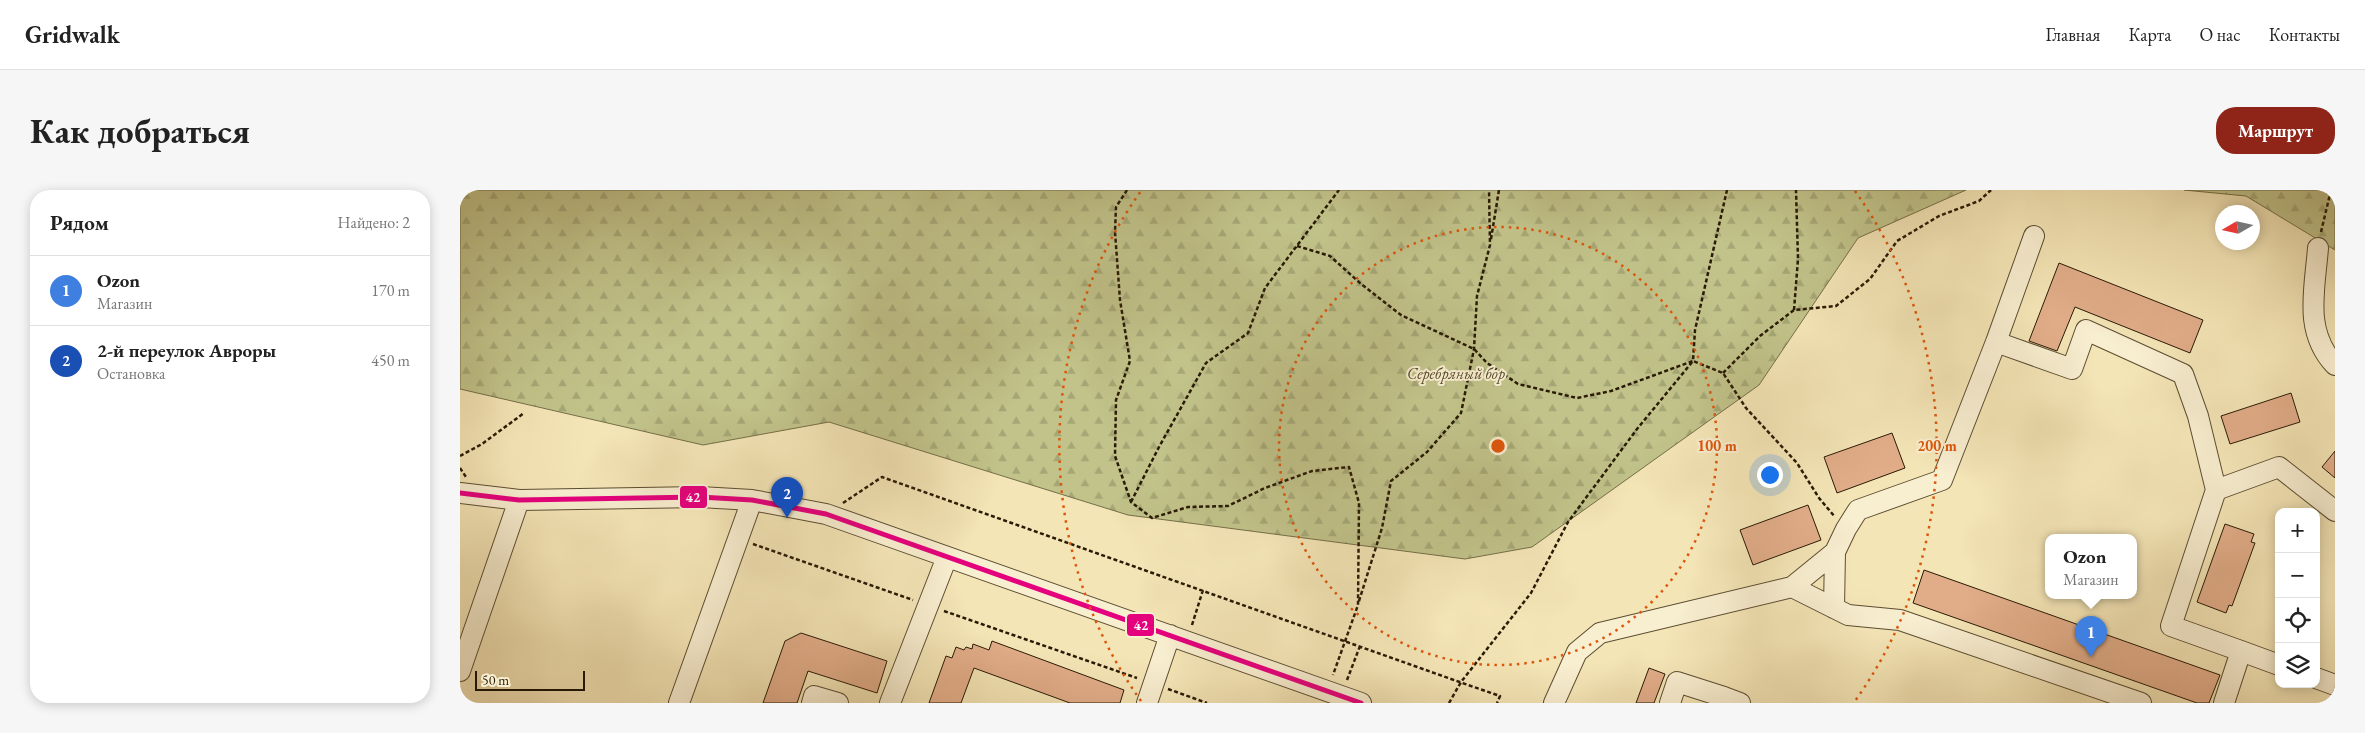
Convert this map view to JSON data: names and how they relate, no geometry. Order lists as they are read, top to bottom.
{
  "parks": ["Серебряный бор"],
  "lines": ["transit line 42"],
  "scale_bar": "50 m",
  "north": "left",
  "page": {
    "header": "Gridwalk",
    "nav": [
      "Главная",
      "Карта",
      "О нас",
      "Контакты"
    ],
    "buttons": "Маршрут",
    "title": "Как добраться",
    "heading": ["Рядом", "Найдено: 2"],
    "list": [
      {
        "mark": "1",
        "name": "Ozon",
        "note": "Магазин",
        "value": "170 m"
      },
      {
        "mark": "2",
        "name": "2-й переулок Авроры",
        "note": "Остановка",
        "value": "450 m"
      }
    ],
    "pins": ["2", "1"],
    "map_buttons": ["+", "−"],
    "popup": ["Ozon", "Магазин"],
    "scale": "50 m"
  },
  "rings": ["100 m", "200 m"]
}
